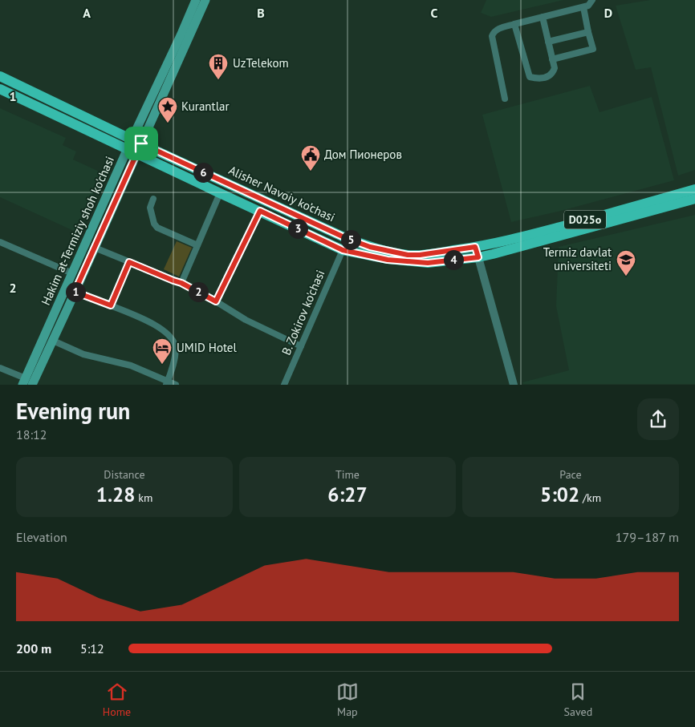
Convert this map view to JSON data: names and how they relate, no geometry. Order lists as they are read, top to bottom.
{
  "streets": {
    "main road": ["Alisher Navoiy ko’chasi", "D025o", "Hakim at-Termiziy shoh ko'chasi"],
    "street": ["B. Zokirov ko'chasi"]
  },
  "crossings": [
    ["Alisher Navoiy ko’chasi", "D025o"],
    ["Alisher Navoiy ko’chasi", "Hakim at-Termiziy shoh ko'chasi"],
    ["Alisher Navoiy ko’chasi", "B. Zokirov ko'chasi"]
  ],
  "places": {
    "building": ["UzTelekom"],
    "place": ["Kurantlar"],
    "public building": ["Дом Пионеров"],
    "school or university": ["Termiz davlat universiteti"],
    "hotel": ["UMID Hotel"]
  },
  "page": {
    "pins": [
      "6",
      "3",
      "5",
      "4",
      "1",
      "2"
    ],
    "heading": ["Evening run", "18:12"],
    "stats": [
      ["Distance", "1.28 km"],
      ["Time", "6:27"],
      ["Pace", "5:02 /km"]
    ],
    "chart": ["Elevation", "179–187 m"],
    "list": [
      {
        "name": "200 m",
        "note": "5:12"
      }
    ],
    "tabs": ["Home", "Map", "Saved"]
  },
  "grid": {
    "columns": [
      "A",
      "B",
      "C",
      "D"
    ],
    "rows": ["1", "2"]
  }
}
